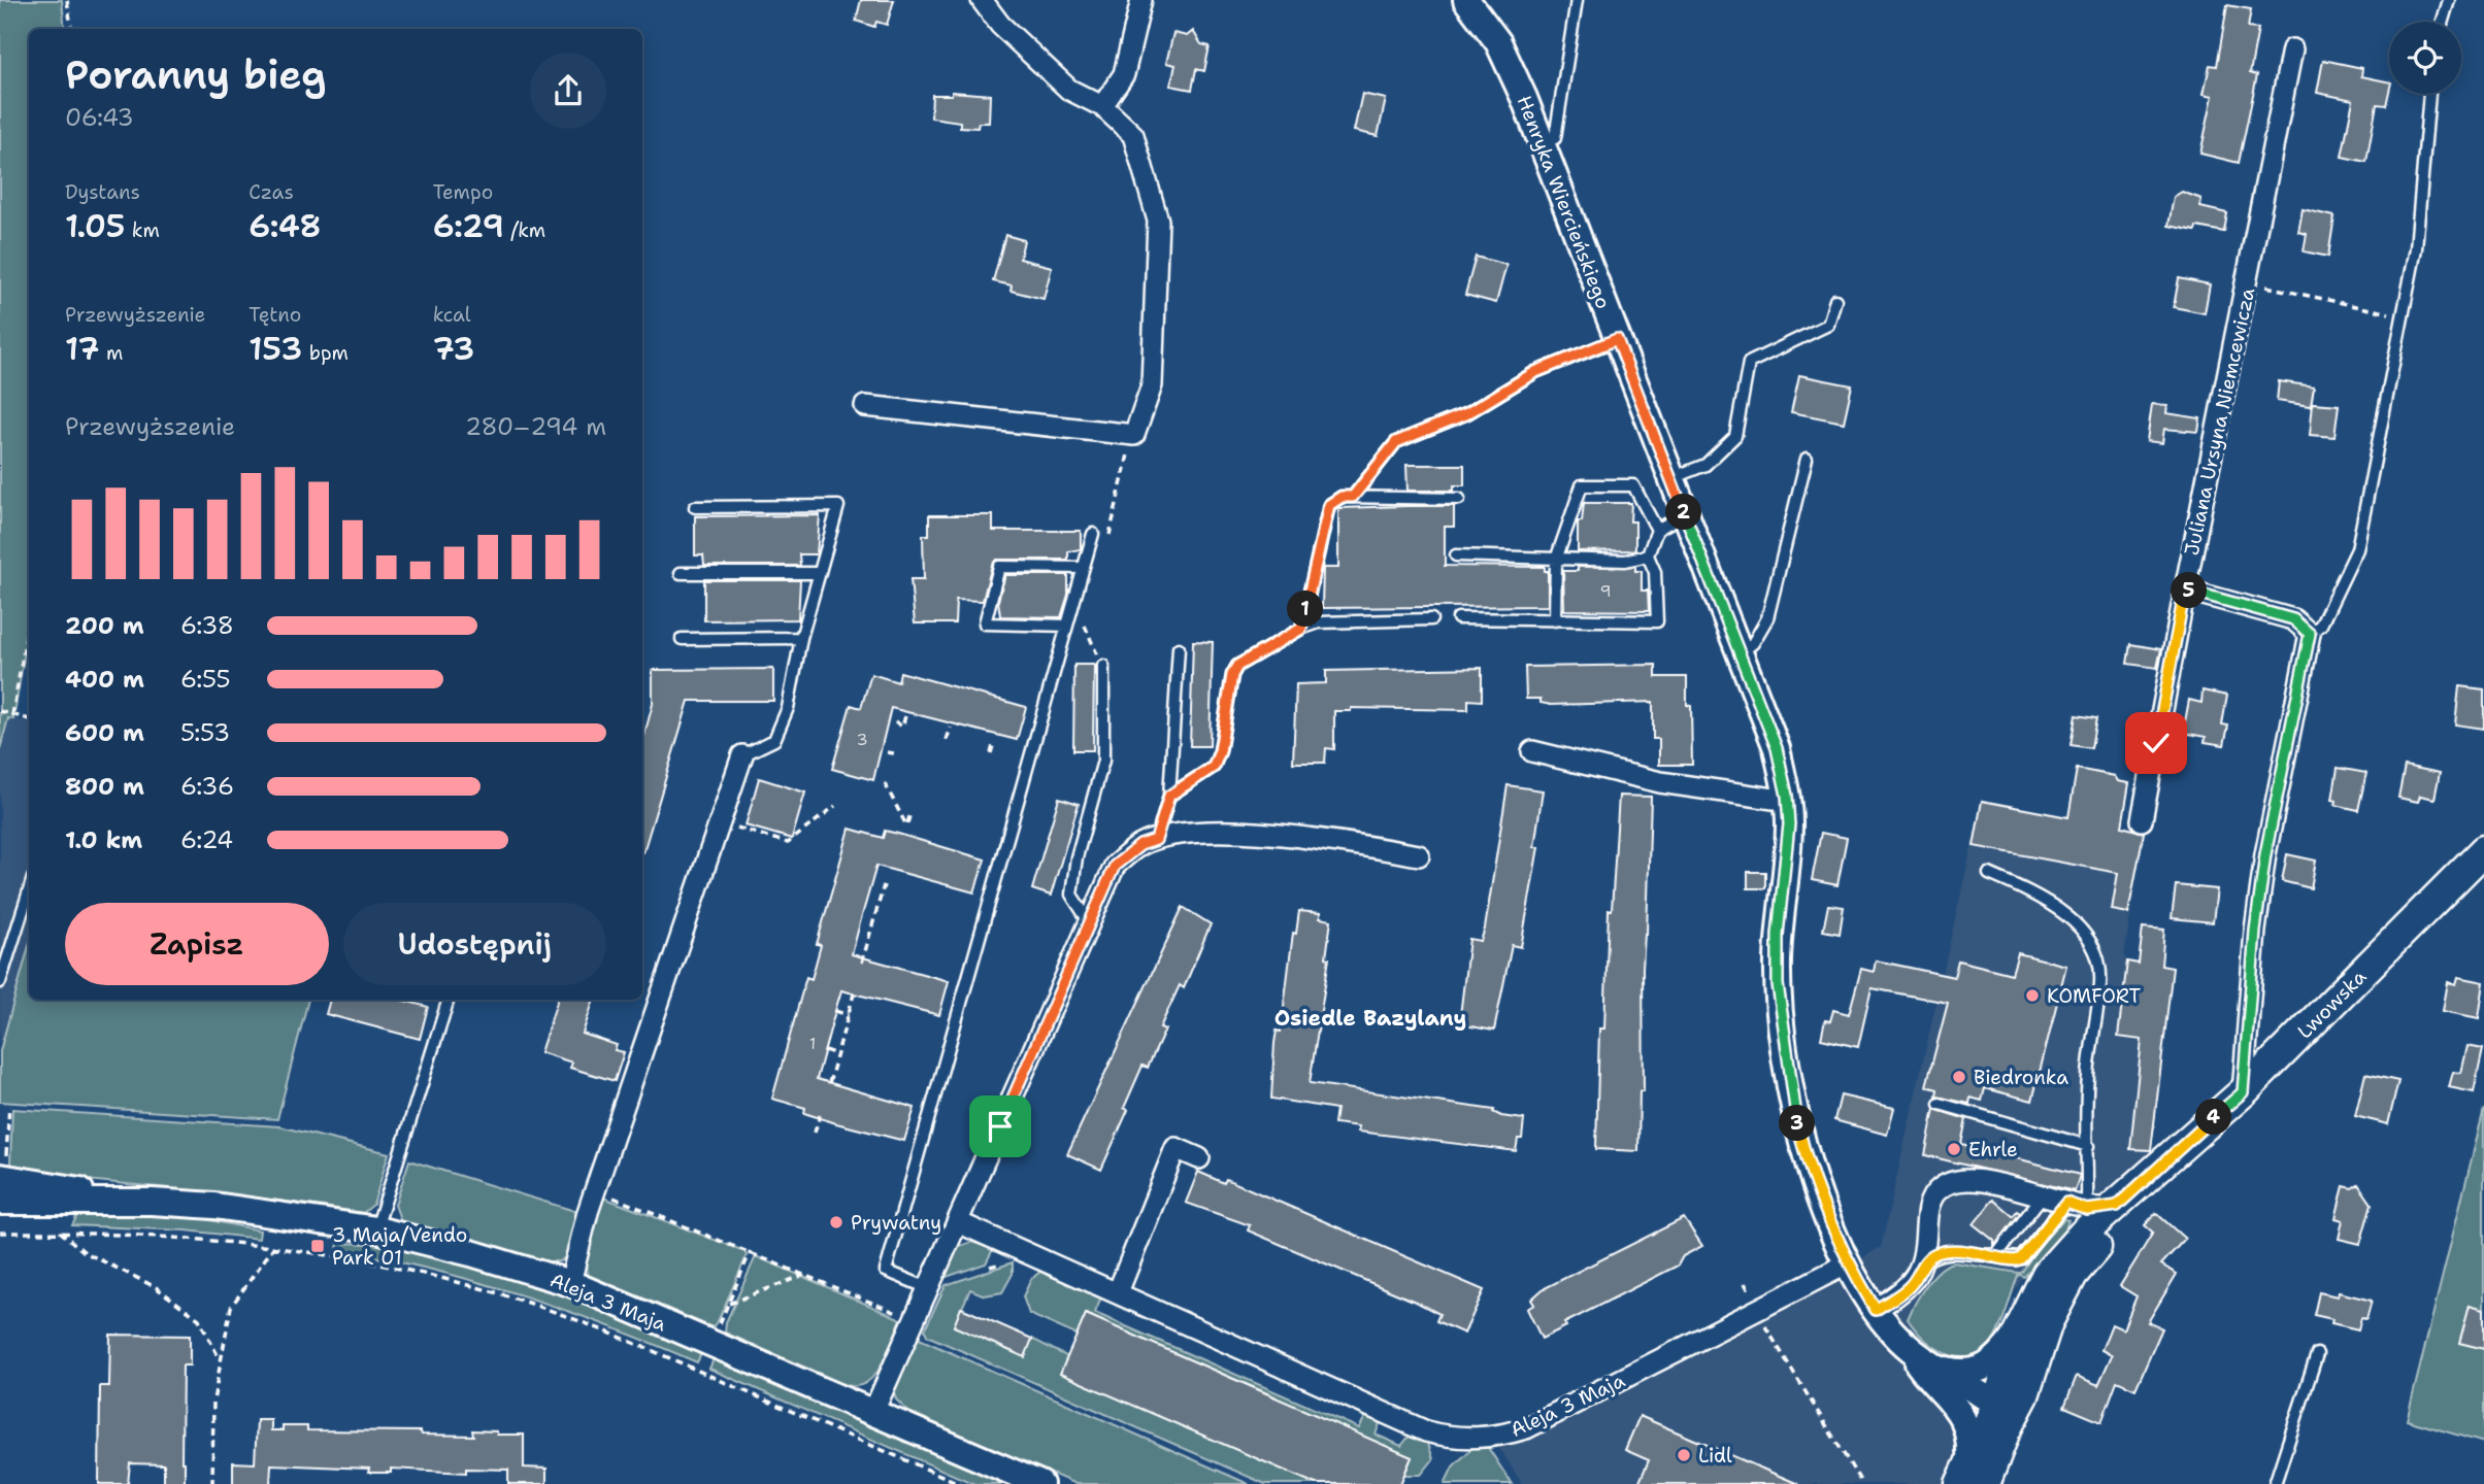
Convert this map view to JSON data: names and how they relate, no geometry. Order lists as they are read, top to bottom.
{
  "streets": {
    "main road": ["Lwowska"],
    "street": ["Henryka Wiercieńskiego", "Juliana Ursyna Niemcewicza", "Aleja 3 Maja"]
  },
  "crossings": [
    ["Henryka Wiercieńskiego", "Lwowska"],
    ["Henryka Wiercieńskiego", "Aleja 3 Maja"]
  ],
  "districts": ["Osiedle Bazylany"],
  "places": {
    "other": [
      "KOMFORT",
      "Biedronka",
      "Ehrle",
      "Prywatny",
      "Lidl"
    ],
    "transit": ["3 Maja/Vendo Park 01"]
  },
  "house_numbers": ["9", "3", "1"],
  "page": {
    "heading": ["Poranny bieg", "06:43"],
    "stats": [
      ["Dystans", "1.05 km"],
      ["Czas", "6:48"],
      ["Tempo", "6:29 /km"],
      ["Przewyższenie", "17 m"],
      ["Tętno", "153 bpm"],
      ["kcal", "73"]
    ],
    "chart": ["Przewyższenie", "280–294 m"],
    "pins": [
      "2",
      "5",
      "1",
      "4",
      "3"
    ],
    "list": [
      {
        "name": "200 m",
        "note": "6:38"
      },
      {
        "name": "400 m",
        "note": "6:55"
      },
      {
        "name": "600 m",
        "note": "5:53"
      },
      {
        "name": "800 m",
        "note": "6:36"
      },
      {
        "name": "1.0 km",
        "note": "6:24"
      }
    ],
    "buttons": ["Zapisz", "Udostępnij"]
  }
}
